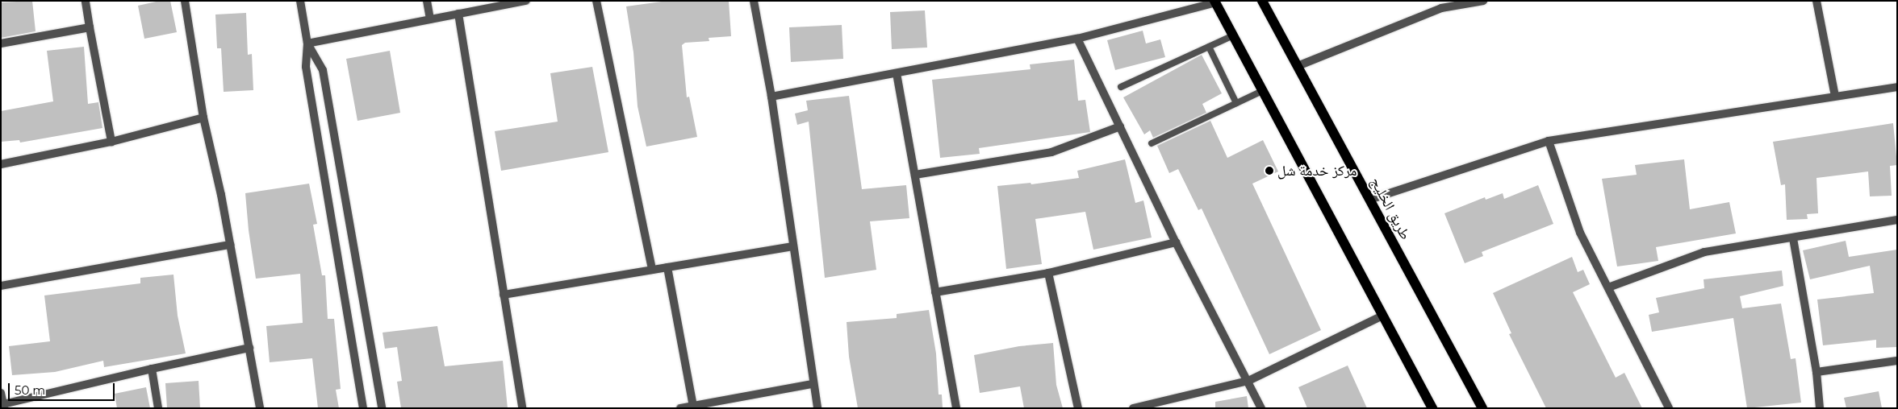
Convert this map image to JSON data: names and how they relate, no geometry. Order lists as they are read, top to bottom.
{
  "streets": {
    "main road": ["طريق الخليج"]
  },
  "places": ["مركز خدمة شل"],
  "scale_bar": "50 m"
}
